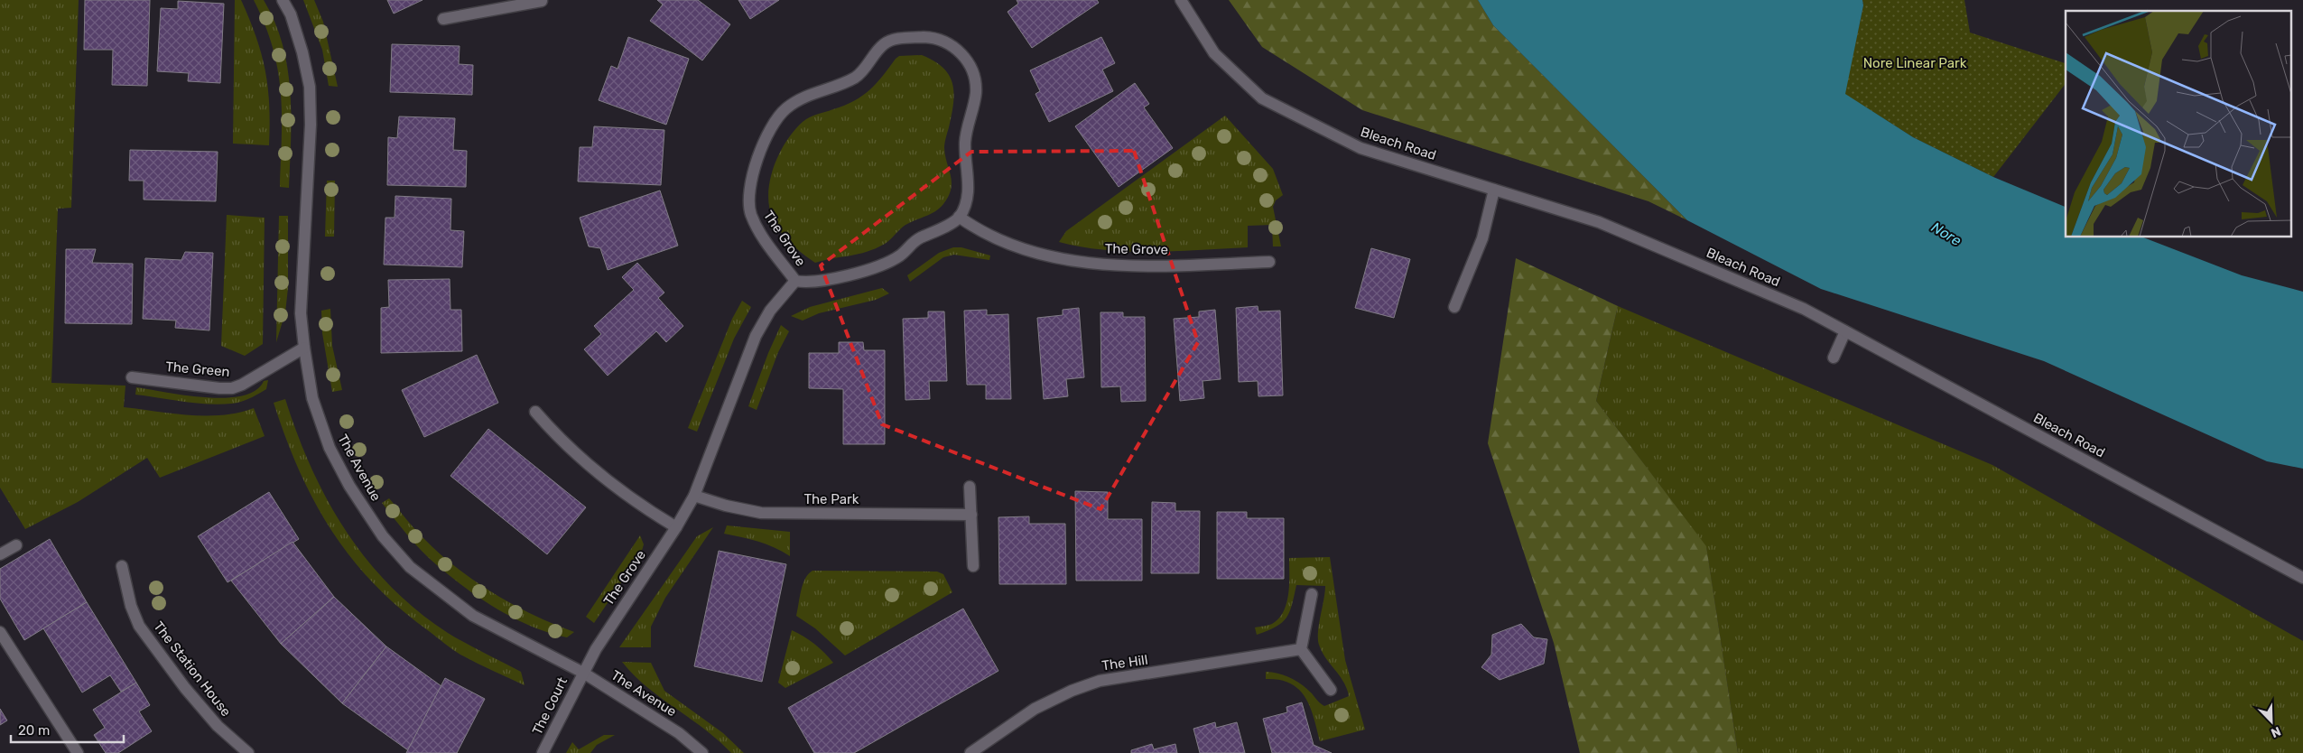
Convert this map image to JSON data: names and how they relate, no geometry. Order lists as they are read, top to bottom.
{
  "streets": {
    "street": [
      "Bleach Road",
      "The Grove",
      "The Green",
      "The Avenue",
      "The Park",
      "The Hill",
      "The Station House",
      "The Court"
    ]
  },
  "crossings": [
    ["The Grove", "The Avenue"],
    ["The Grove", "The Park"],
    ["The Grove", "The Court"],
    ["The Green", "The Avenue"],
    ["The Avenue", "The Court"]
  ],
  "water": ["Nore"],
  "parks": ["Nore Linear Park"],
  "scale_bar": "20 m",
  "north": "bottom right"
}
